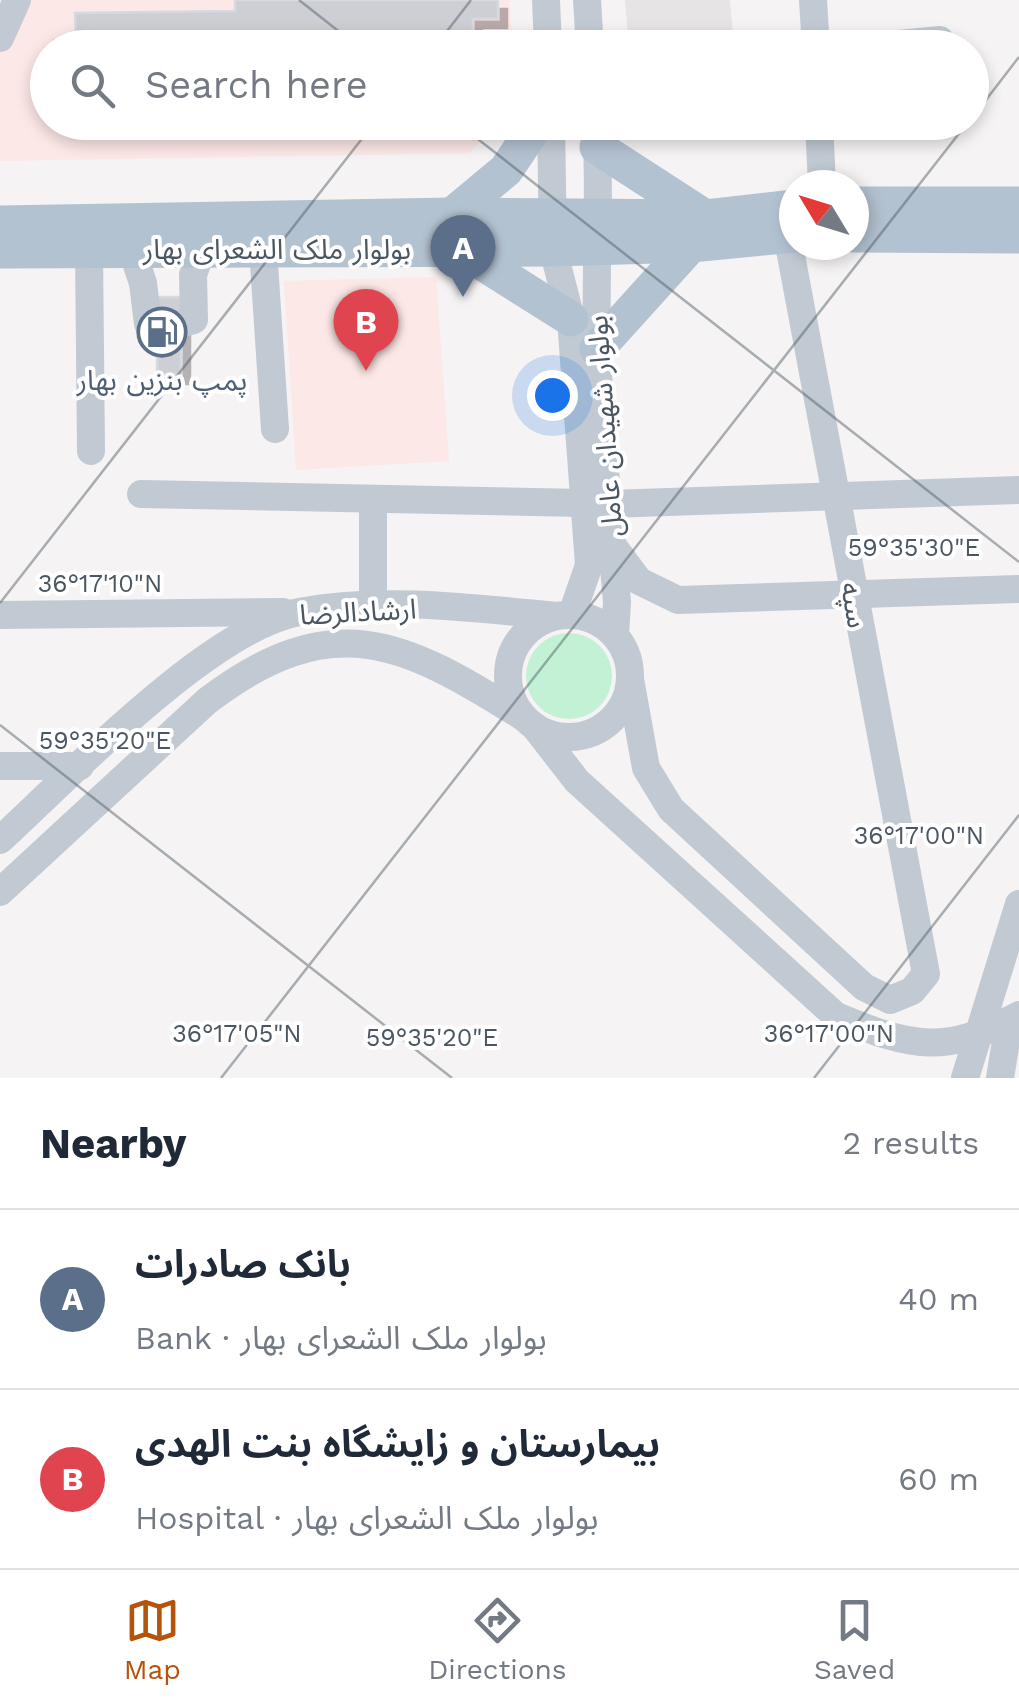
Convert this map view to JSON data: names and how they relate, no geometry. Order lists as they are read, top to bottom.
{
  "streets": {
    "main road": ["بولوار ملک الشعرای بهار"],
    "street": ["بولوار شهیدان عامل", "سپه", "ارشادالرضا"]
  },
  "crossings": [
    ["بولوار ملک الشعرای بهار", "بولوار شهیدان عامل"],
    ["بولوار شهیدان عامل", "سپه"],
    ["بولوار شهیدان عامل", "ارشادالرضا"],
    ["سپه", "ارشادالرضا"]
  ],
  "places": {
    "fuel station": ["پمپ بنزین بهار"]
  },
  "north": "top left",
  "page": {
    "search": "Search here",
    "pins": ["A", "B"],
    "heading": ["Nearby", "2 results"],
    "list": [
      {
        "mark": "A",
        "name": "بانک صادرات",
        "note": "Bank · بولوار ملک الشعرای بهار",
        "value": "40 m"
      },
      {
        "mark": "B",
        "name": "بیمارستان و زایشگاه بنت الهدی",
        "note": "Hospital · بولوار ملک الشعرای بهار",
        "value": "60 m"
      }
    ],
    "nav": ["Map", "Directions", "Saved"]
  },
  "coordinates": [
    "59°35'30\"E",
    "36°17'10\"N",
    "59°35'20\"E",
    "36°17'00\"N",
    "36°17'05\"N"
  ]
}
